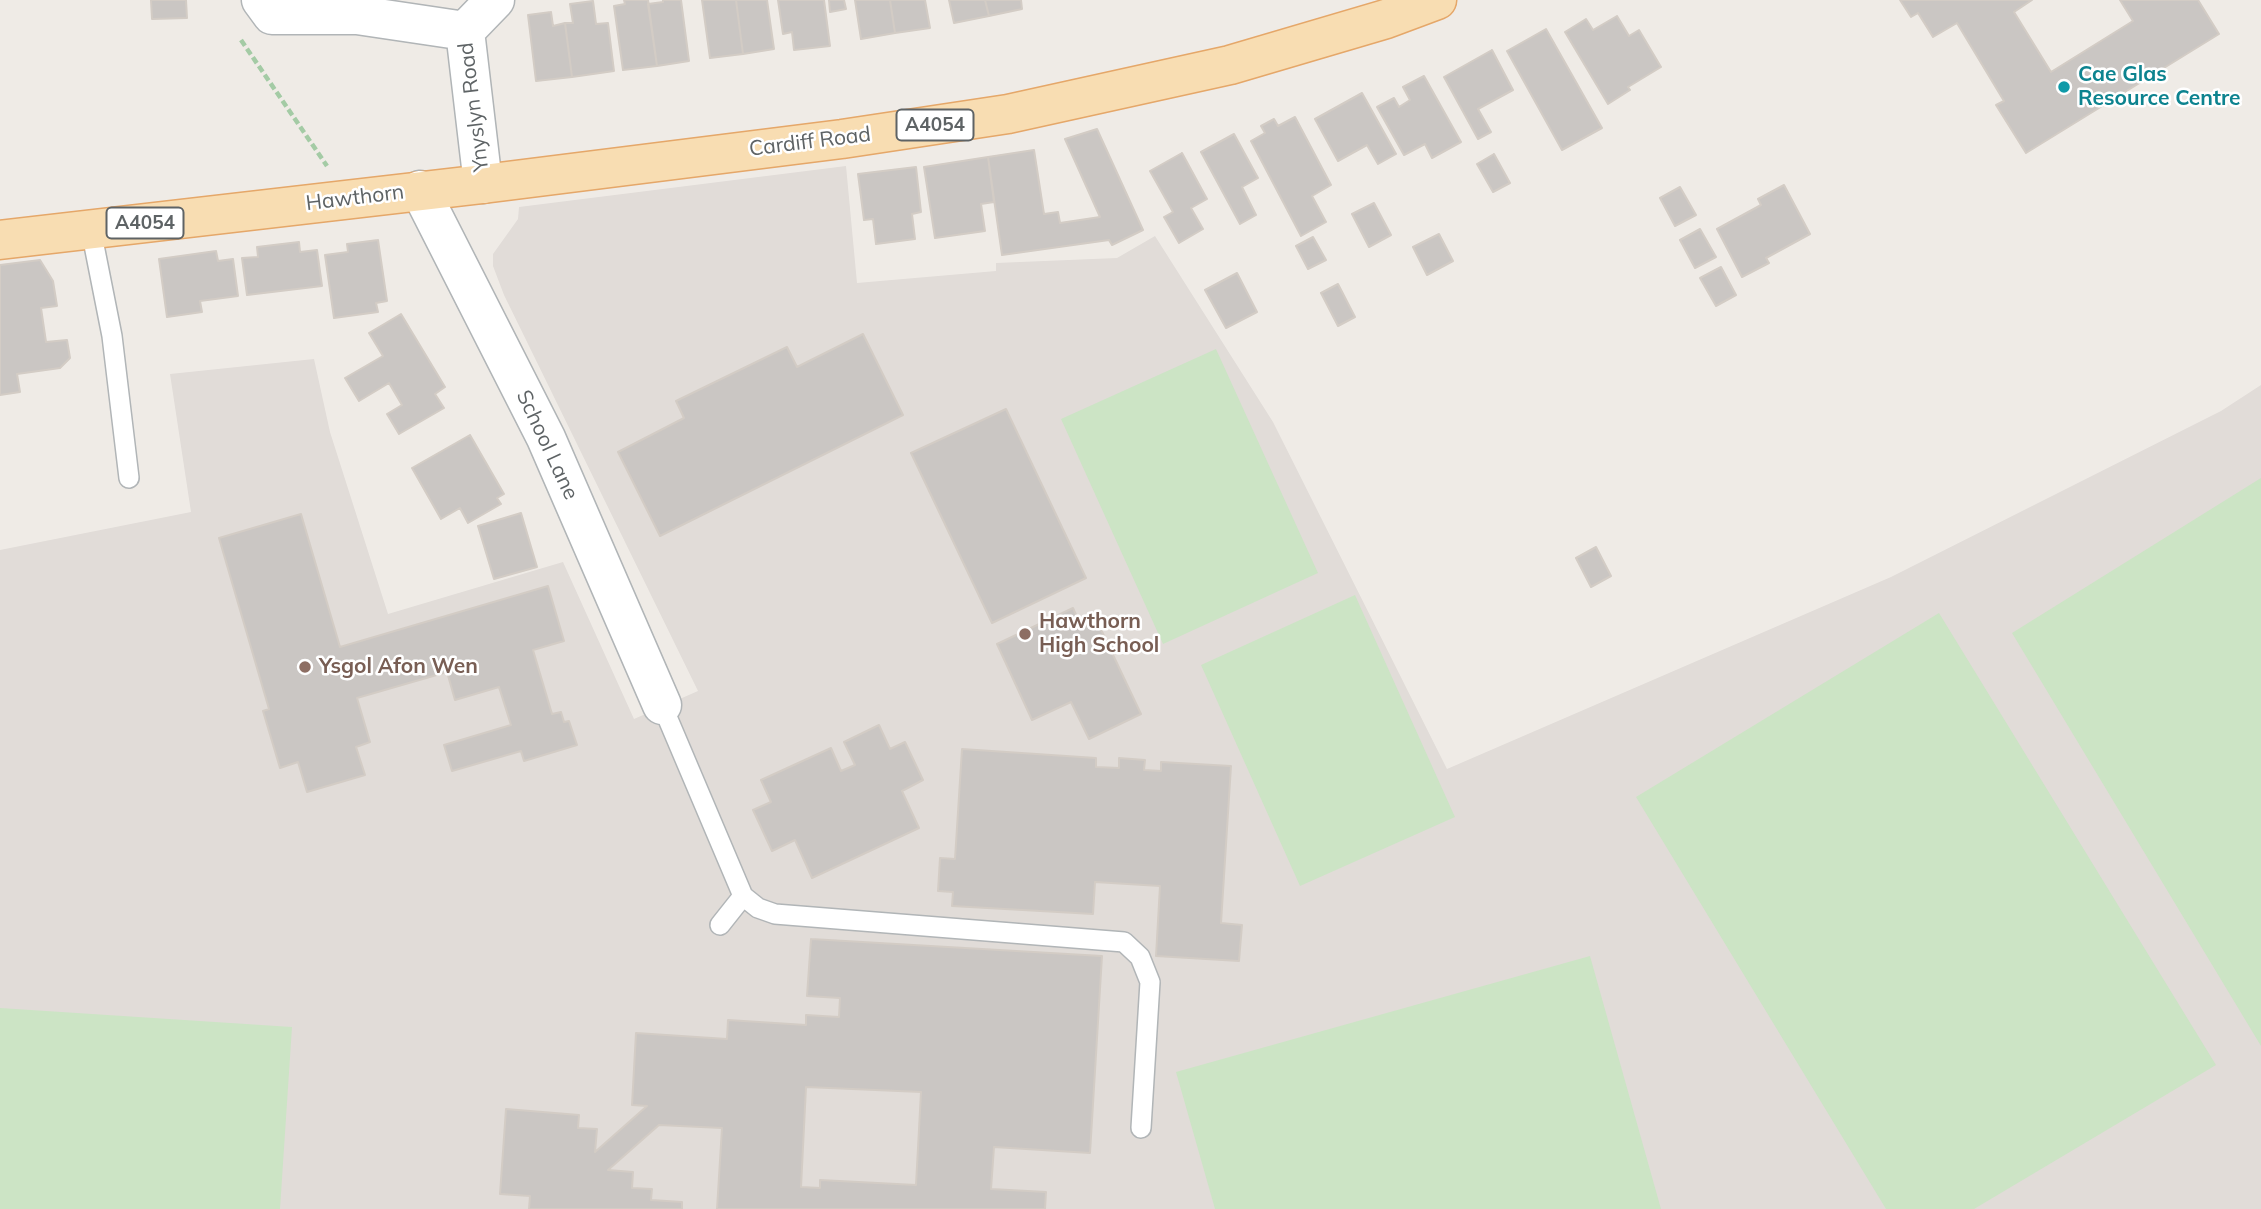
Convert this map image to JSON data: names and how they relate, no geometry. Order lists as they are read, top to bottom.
{
  "streets": {
    "main road": ["A4054", "Cardiff Road", "Hawthorn"],
    "street": ["Ynyslyn Road", "School Lane"]
  },
  "crossings": [
    ["Ynyslyn Road", "Cardiff Road"],
    ["A4054", "Hawthorn"],
    ["Cardiff Road", "Hawthorn"],
    ["Cardiff Road", "School Lane"],
    ["Hawthorn", "School Lane"]
  ],
  "places": ["Cae Glas Resource Centre", "Hawthorn High School", "Ysgol Afon Wen"]
}
